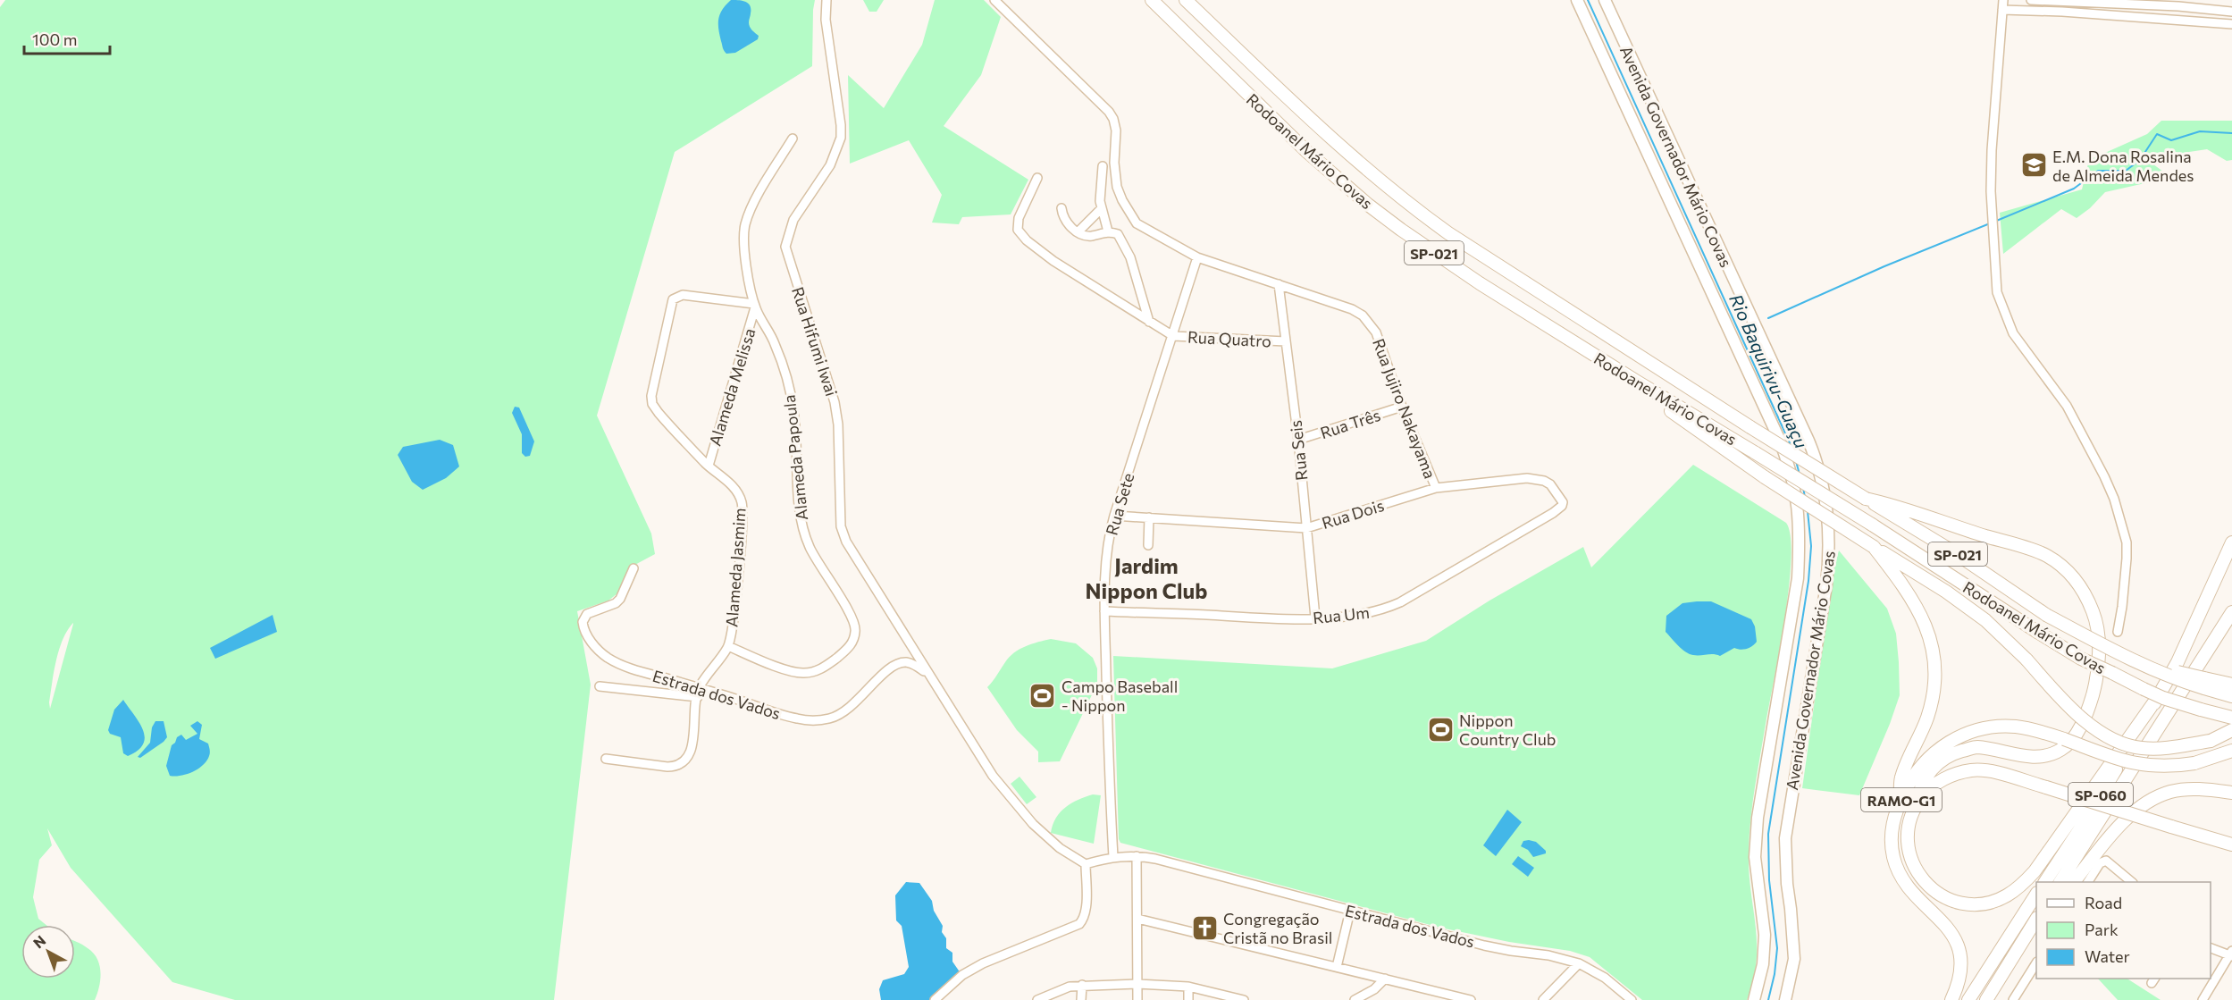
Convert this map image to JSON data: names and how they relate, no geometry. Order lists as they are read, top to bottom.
{
  "streets": {
    "highway": [
      "Rodoanel Mário Covas",
      "SP-021",
      "SP-060",
      "RAMO-G1"
    ],
    "main road": ["Avenida Governador Mário Covas"],
    "street": [
      "Rua Quatro",
      "Rua Hifumi Iwai",
      "Alameda Melissa",
      "Rua Jujiro Nakayama",
      "Rua Três",
      "Rua Seis",
      "Alameda Papoula",
      "Rua Sete",
      "Rua Dois",
      "Alameda Jasmim",
      "Rua Um",
      "Estrada dos Vados"
    ]
  },
  "crossings": [
    ["Rua Quatro", "Rua Seis"],
    ["Rua Quatro", "Rua Sete"],
    ["Rua Hifumi Iwai", "Estrada dos Vados"],
    ["Alameda Melissa", "Alameda Papoula"],
    ["Alameda Melissa", "Alameda Jasmim"],
    ["Rua Jujiro Nakayama", "Rua Três"],
    ["Rua Jujiro Nakayama", "Rua Seis"],
    ["Rua Jujiro Nakayama", "Rua Sete"],
    ["Rua Jujiro Nakayama", "Rua Dois"],
    ["Rua Três", "Rua Seis"],
    ["Rua Seis", "Rua Dois"],
    ["Rua Seis", "Rua Um"],
    ["Alameda Papoula", "Alameda Jasmim"],
    ["Rua Sete", "Rua Dois"],
    ["Rua Sete", "Rua Um"],
    ["Rua Sete", "Estrada dos Vados"],
    ["Rua Dois", "Rua Um"],
    ["Alameda Jasmim", "Estrada dos Vados"]
  ],
  "districts": ["Jardim Nippon Club"],
  "water": ["Rio Baquirivu-Guaçu"],
  "places": {
    "school or university": ["E.M. Dona Rosalina de Almeida Mendes"],
    "sports": ["Campo Baseball - Nippon", "Nippon Country Club"],
    "church": ["Congregação Cristã no Brasil"]
  },
  "legend": ["Road", "Park", "Water"],
  "scale_bar": "100 m",
  "north": "top left"
}
